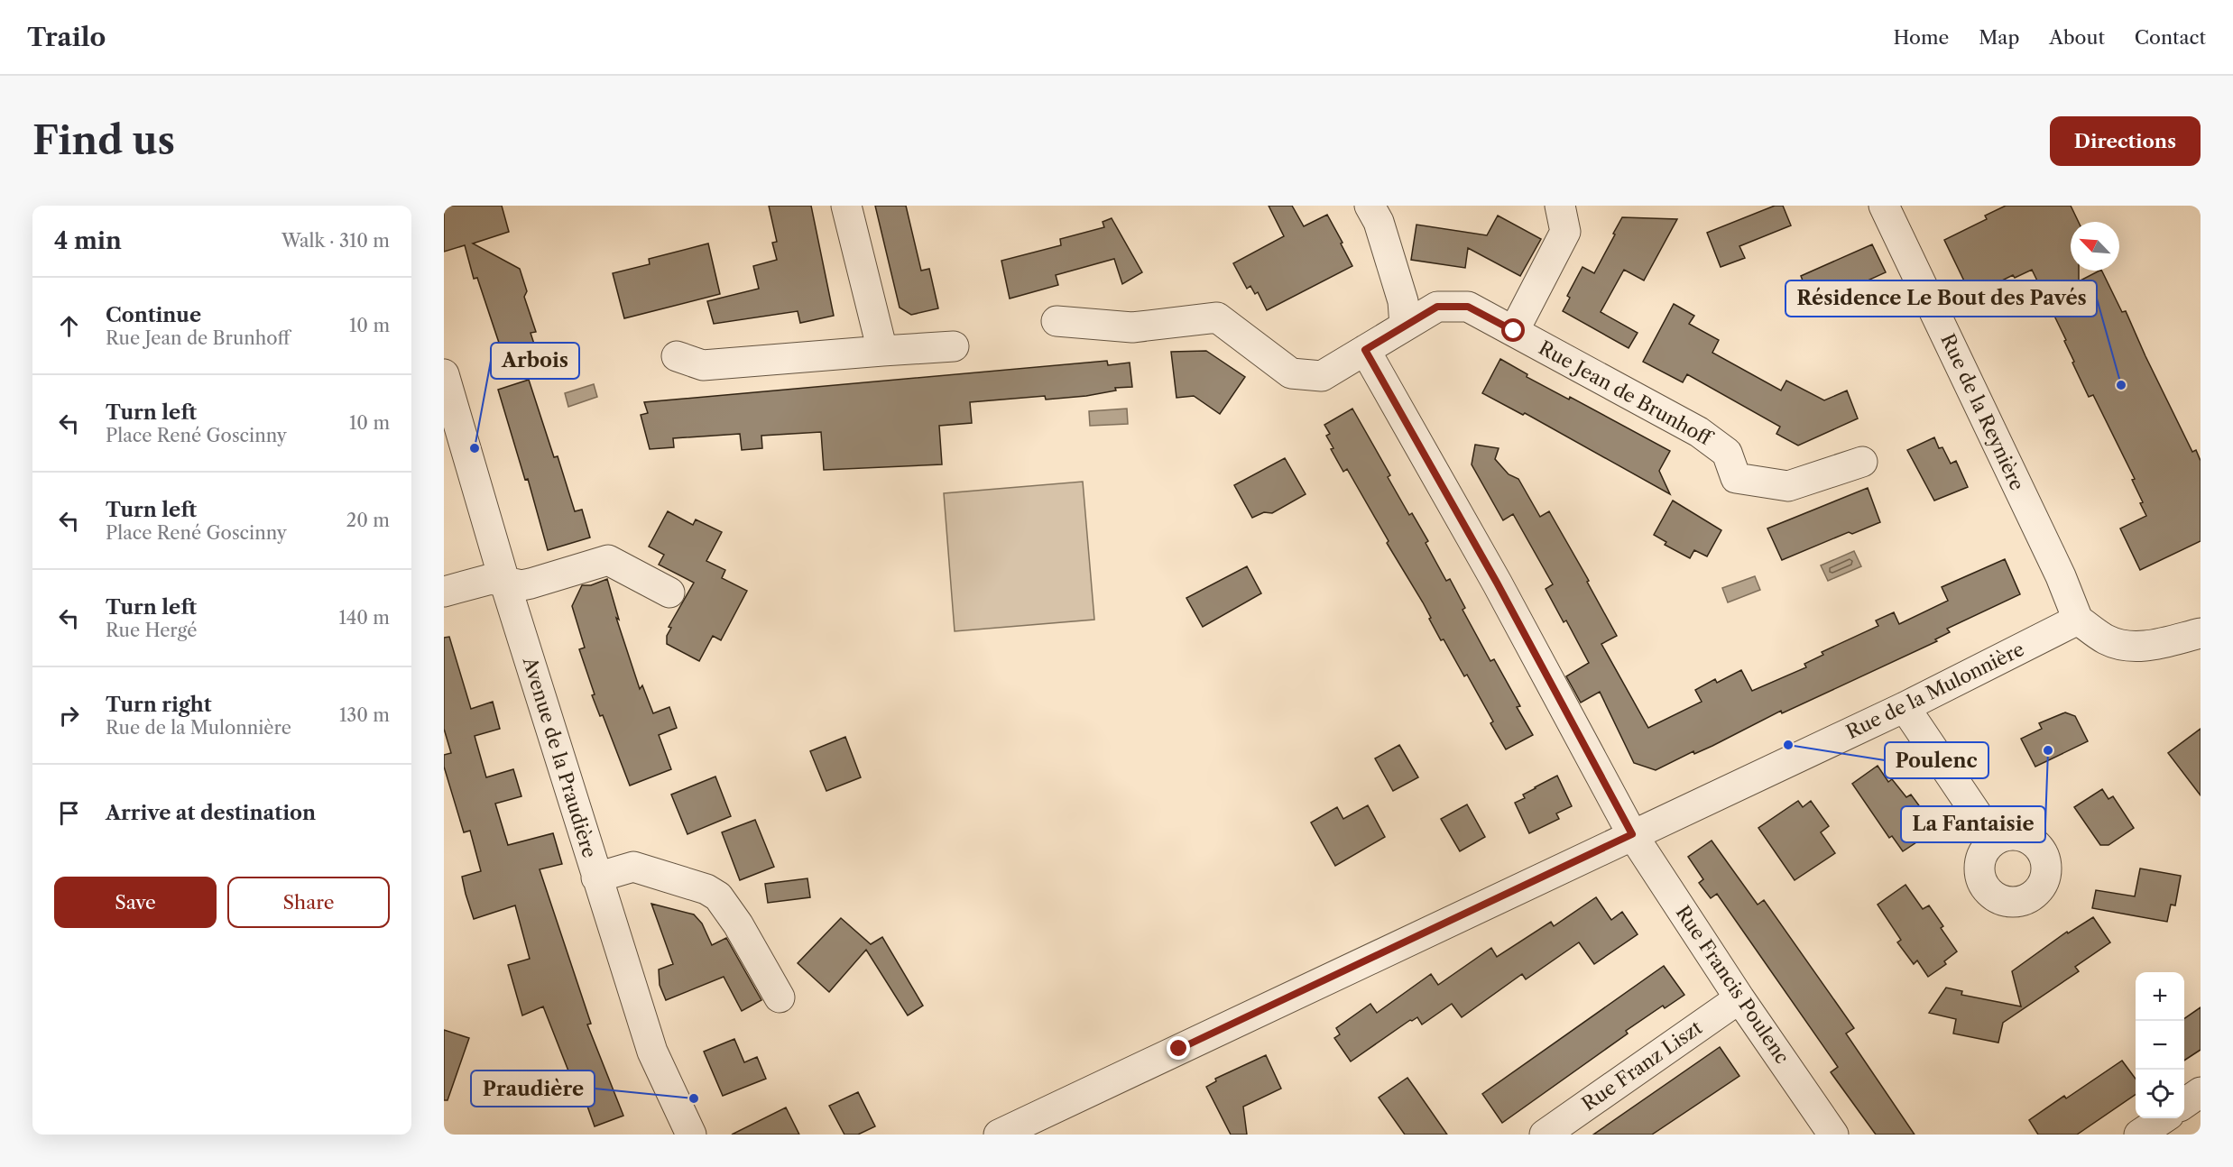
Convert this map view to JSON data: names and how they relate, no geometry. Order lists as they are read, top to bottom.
{
  "streets": {
    "street": [
      "Rue Jean de Brunhoff",
      "Rue de la Reynière",
      "Rue de la Mulonnière",
      "Avenue de la Praudière",
      "Rue Francis Poulenc",
      "Rue Franz Liszt"
    ]
  },
  "crossings": [
    ["Rue de la Reynière", "Rue de la Mulonnière"],
    ["Rue de la Mulonnière", "Rue Francis Poulenc"],
    ["Rue Francis Poulenc", "Rue Franz Liszt"]
  ],
  "places": [
    "Résidence Le Bout des Pavés",
    "Arbois",
    "Poulenc",
    "La Fantaisie",
    "Praudière"
  ],
  "north": "top left",
  "page": {
    "header": "Trailo",
    "nav": [
      "Home",
      "Map",
      "About",
      "Contact"
    ],
    "buttons": [
      "Directions",
      ["Save", "Share"]
    ],
    "title": "Find us",
    "heading": ["4 min", "Walk · 310 m"],
    "list": [
      ["Continue", "Rue Jean de Brunhoff", "10 m"],
      ["Turn left", "Place René Goscinny", "10 m"],
      ["Turn left", "Place René Goscinny", "20 m"],
      ["Turn left", "Rue Hergé", "140 m"],
      ["Turn right", "Rue de la Mulonnière", "130 m"],
      "Arrive at destination"
    ],
    "map_buttons": ["+", "−"]
  }
}
